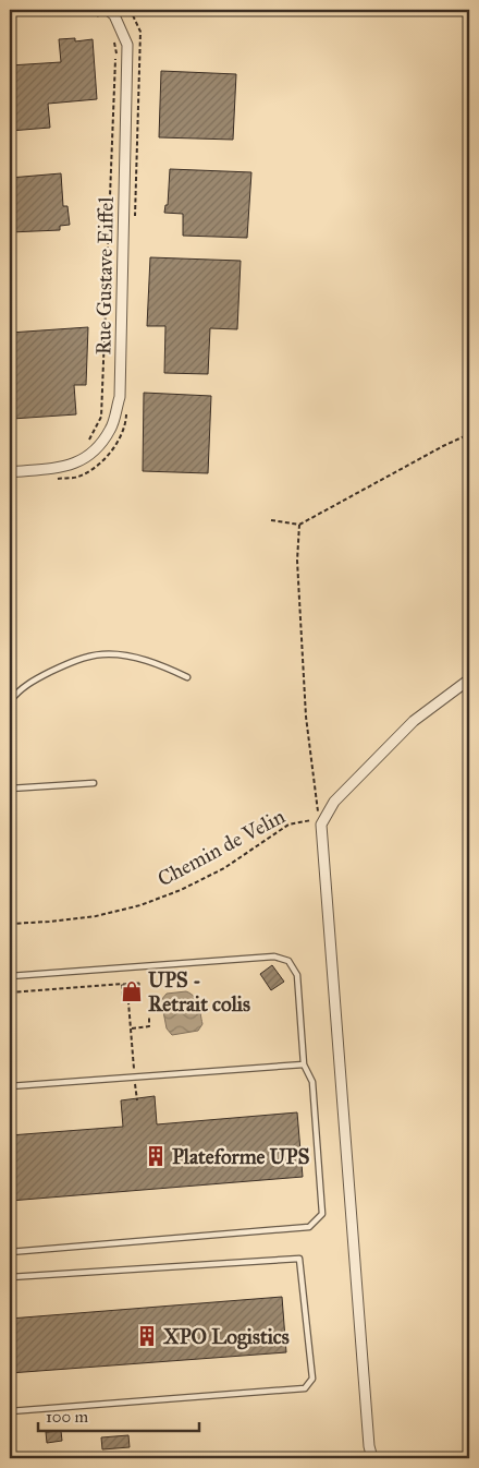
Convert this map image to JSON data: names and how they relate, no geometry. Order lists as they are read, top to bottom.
{
  "streets": {
    "street": ["Rue Gustave Eiffel"],
    "path": ["Chemin de Velin"]
  },
  "places": {
    "shop": ["UPS - Retrait colis"],
    "building": ["Plateforme UPS", "XPO Logistics"]
  },
  "scale_bar": "100 m"
}
